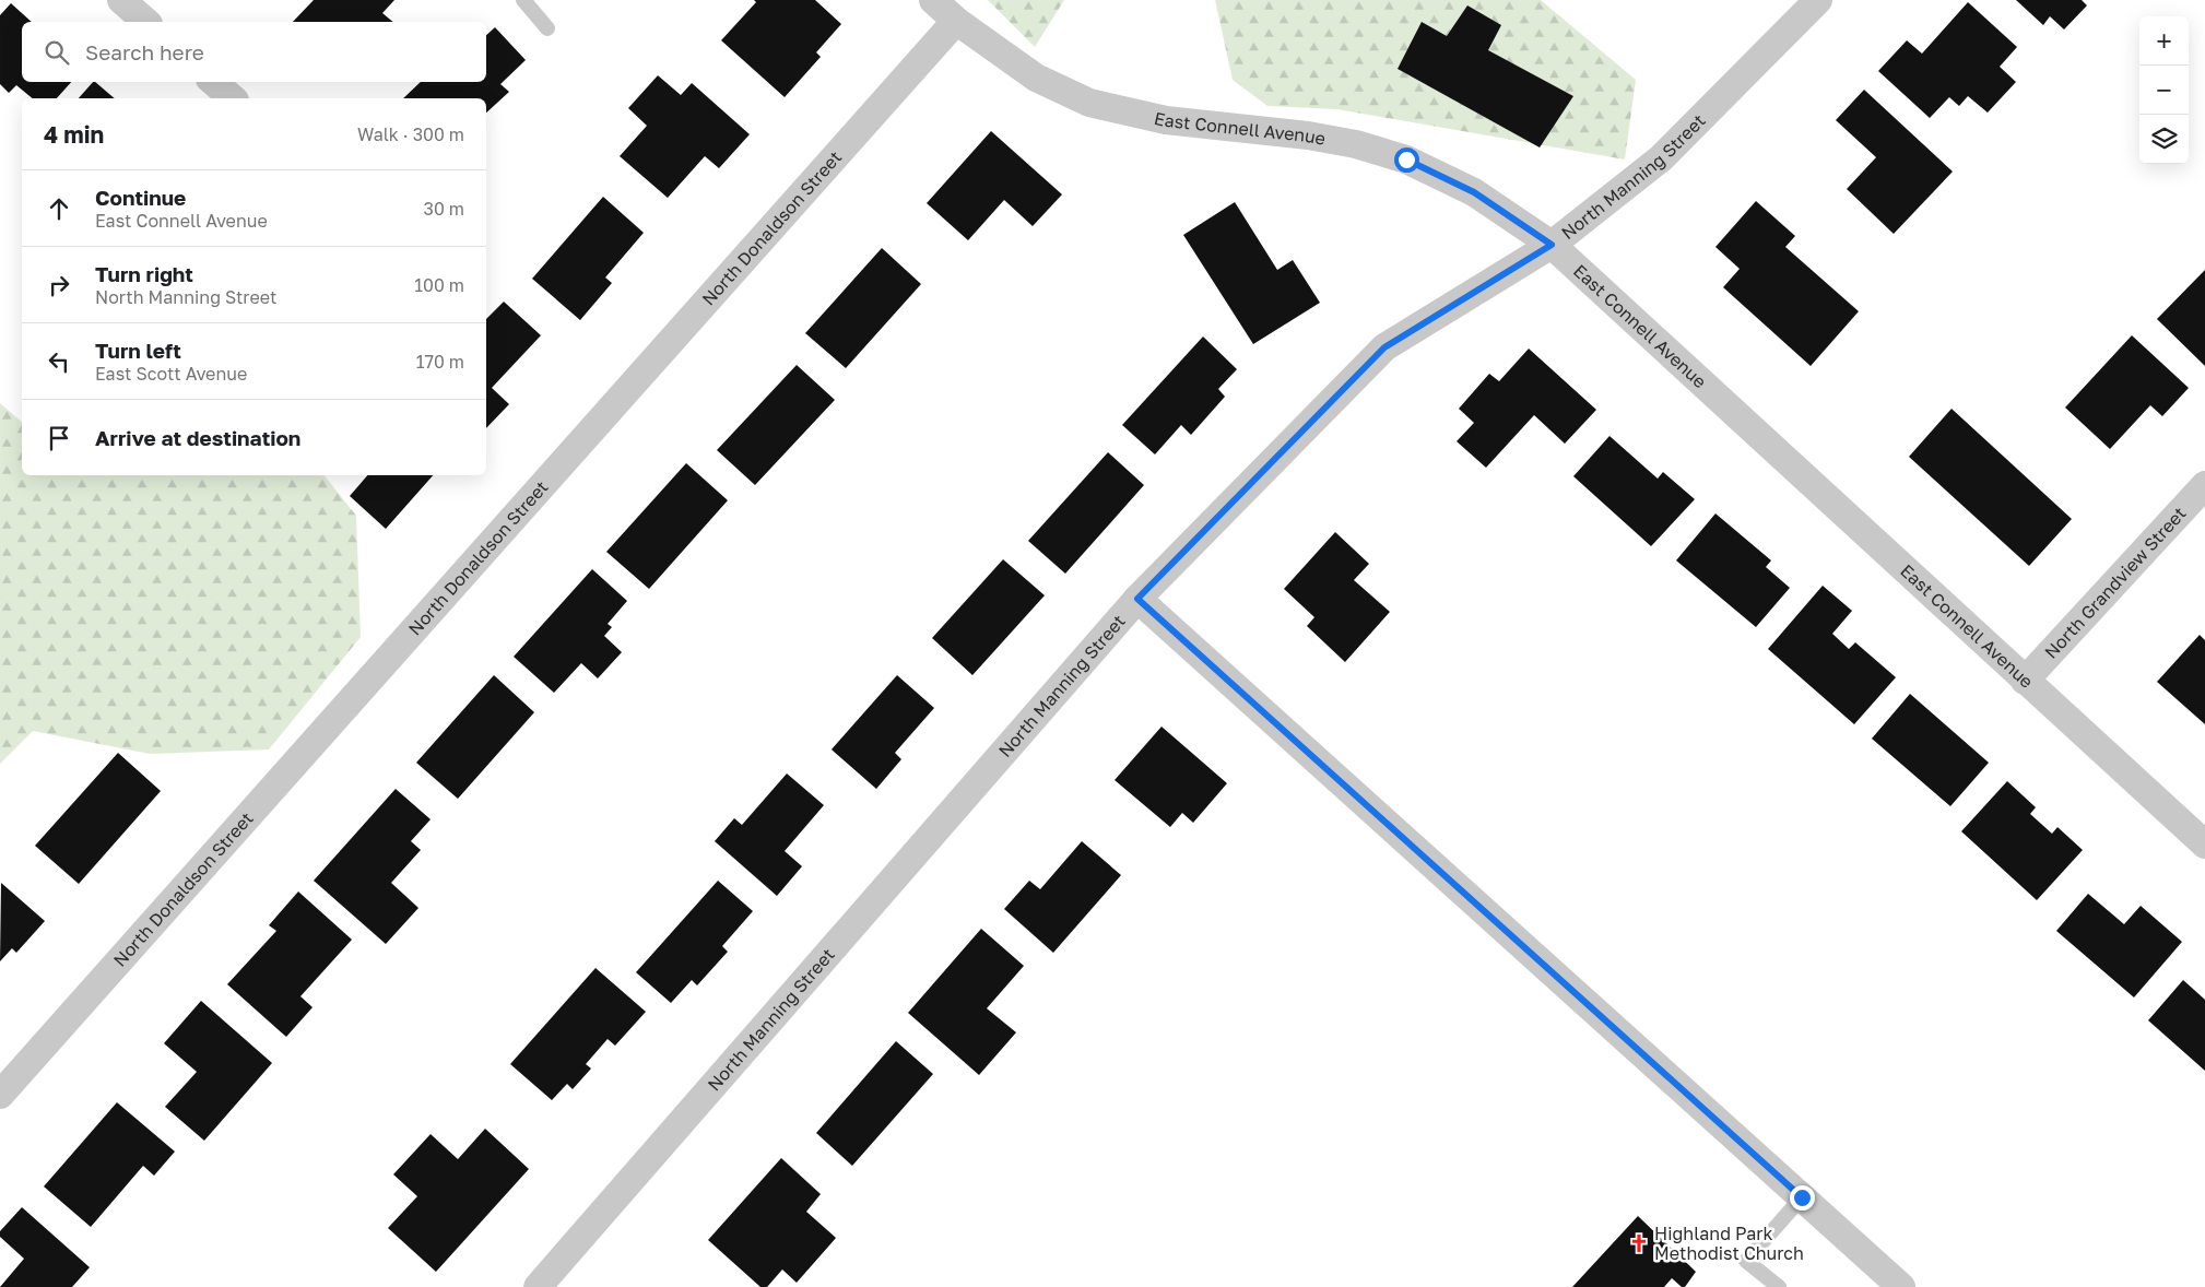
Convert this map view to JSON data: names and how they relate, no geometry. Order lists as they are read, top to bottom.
{
  "streets": {
    "street": [
      "East Connell Avenue",
      "North Manning Street",
      "North Donaldson Street",
      "North Grandview Street"
    ]
  },
  "crossings": [
    ["East Connell Avenue", "North Manning Street"],
    ["East Connell Avenue", "North Donaldson Street"],
    ["East Connell Avenue", "North Grandview Street"]
  ],
  "places": {
    "church": ["Highland Park Methodist Church"]
  },
  "page": {
    "map_buttons": ["+", "−"],
    "search": "Search here",
    "heading": ["4 min", "Walk · 300 m"],
    "list": [
      ["Continue", "East Connell Avenue", "30 m"],
      ["Turn right", "North Manning Street", "100 m"],
      ["Turn left", "East Scott Avenue", "170 m"],
      "Arrive at destination"
    ]
  }
}
